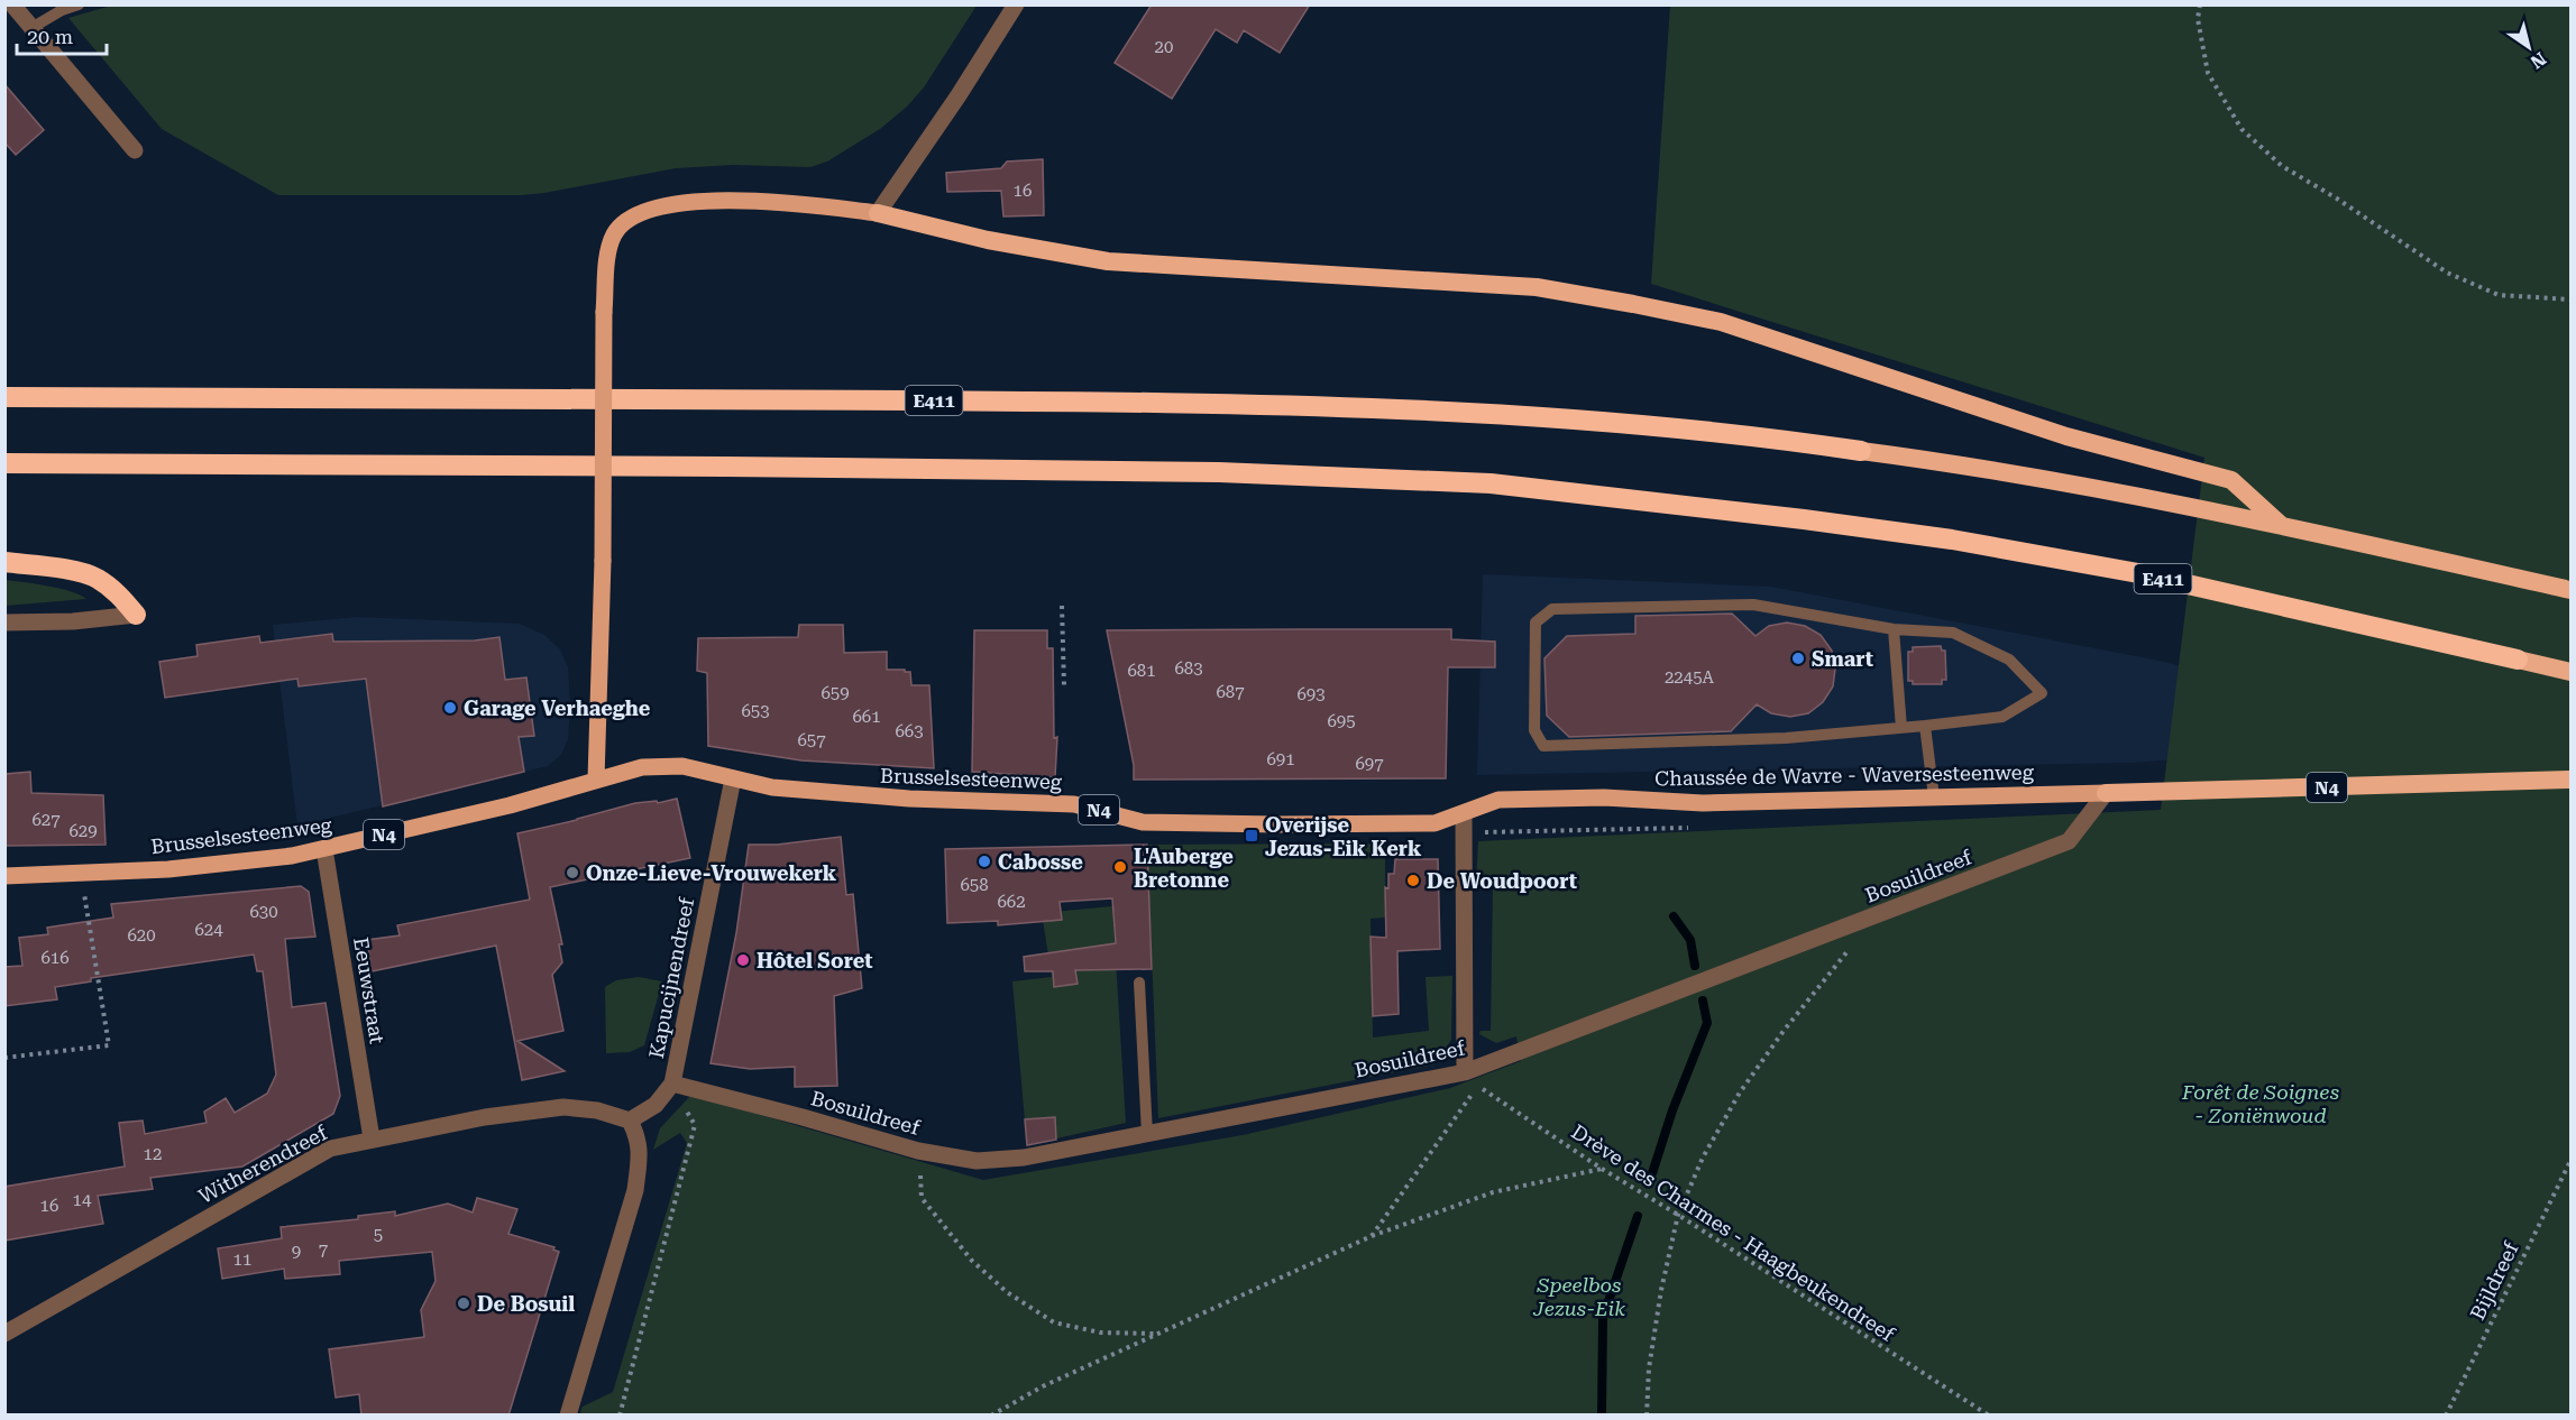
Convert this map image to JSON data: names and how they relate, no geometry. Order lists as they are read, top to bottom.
{
  "streets": {
    "highway": ["E411", "N4"],
    "main road": ["Chaussée de Wavre - Waversesteenweg", "Brusselsesteenweg"],
    "street": [
      "Bosuildreef",
      "Kapucijnendreef",
      "Eeuwstraat",
      "Witherendreef"
    ],
    "path": ["Drève des Charmes - Haagbeukendreef", "Bijldreef"]
  },
  "crossings": [
    ["Chaussée de Wavre - Waversesteenweg", "Brusselsesteenweg"],
    ["Chaussée de Wavre - Waversesteenweg", "N4"],
    ["Chaussée de Wavre - Waversesteenweg", "Bosuildreef"],
    ["Brusselsesteenweg", "Kapucijnendreef"],
    ["Brusselsesteenweg", "Eeuwstraat"],
    ["N4", "Bosuildreef"],
    ["Bosuildreef", "Kapucijnendreef"],
    ["Eeuwstraat", "Witherendreef"]
  ],
  "parks": ["Forêt de Soignes - Zoniënwoud", "Speelbos Jezus-Eik"],
  "places": {
    "other": [
      "Smart",
      "Garage Verhaeghe",
      "Cabosse",
      "L'Auberge Bretonne",
      "Onze-Lieve-Vrouwekerk",
      "De Woudpoort",
      "Hôtel Soret",
      "De Bosuil"
    ],
    "transit": ["Overijse Jezus-Eik Kerk"]
  },
  "house_numbers": [
    "20",
    "16",
    "683",
    "681",
    "2245A",
    "687",
    "659",
    "693",
    "653",
    "661",
    "695",
    "663",
    "657",
    "691",
    "697",
    "627",
    "629",
    "658",
    "662",
    "630",
    "624",
    "620",
    "616",
    "12",
    "14",
    "16",
    "5",
    "7",
    "9",
    "11"
  ],
  "scale_bar": "20 m",
  "north": "bottom right"
}
